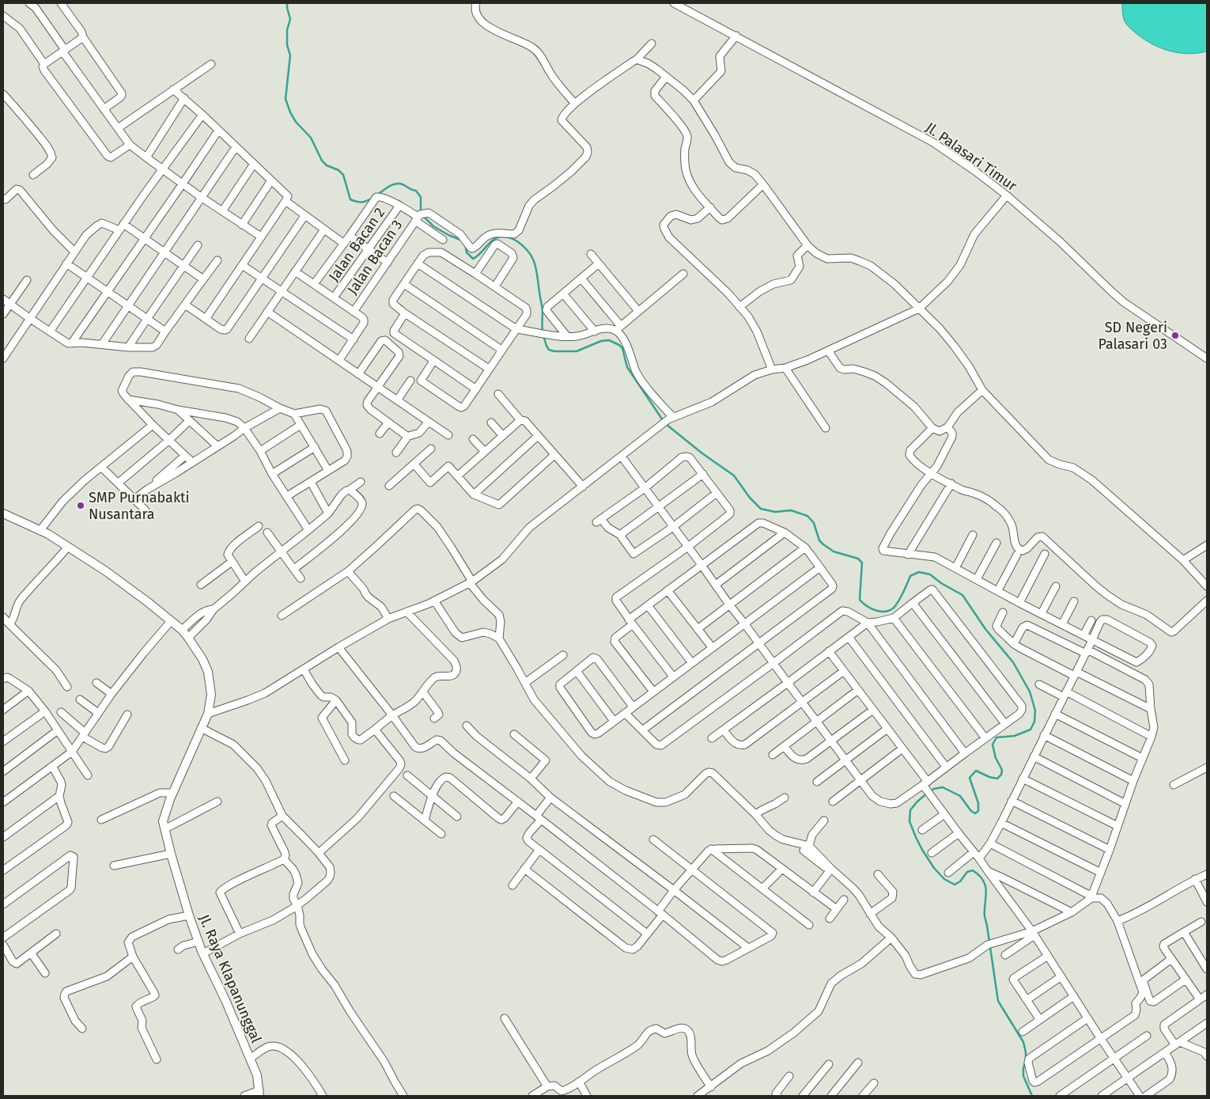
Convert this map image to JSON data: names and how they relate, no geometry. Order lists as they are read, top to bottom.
{
  "streets": {
    "street": [
      "Jl. Palasari Timur",
      "Jalan Bacan 2",
      "Jalan Bacan 3",
      "Jl. Raya Klapanunggal"
    ]
  },
  "places": ["SD Negeri Palasari 03", "SMP Purnabakti Nusantara"]
}
